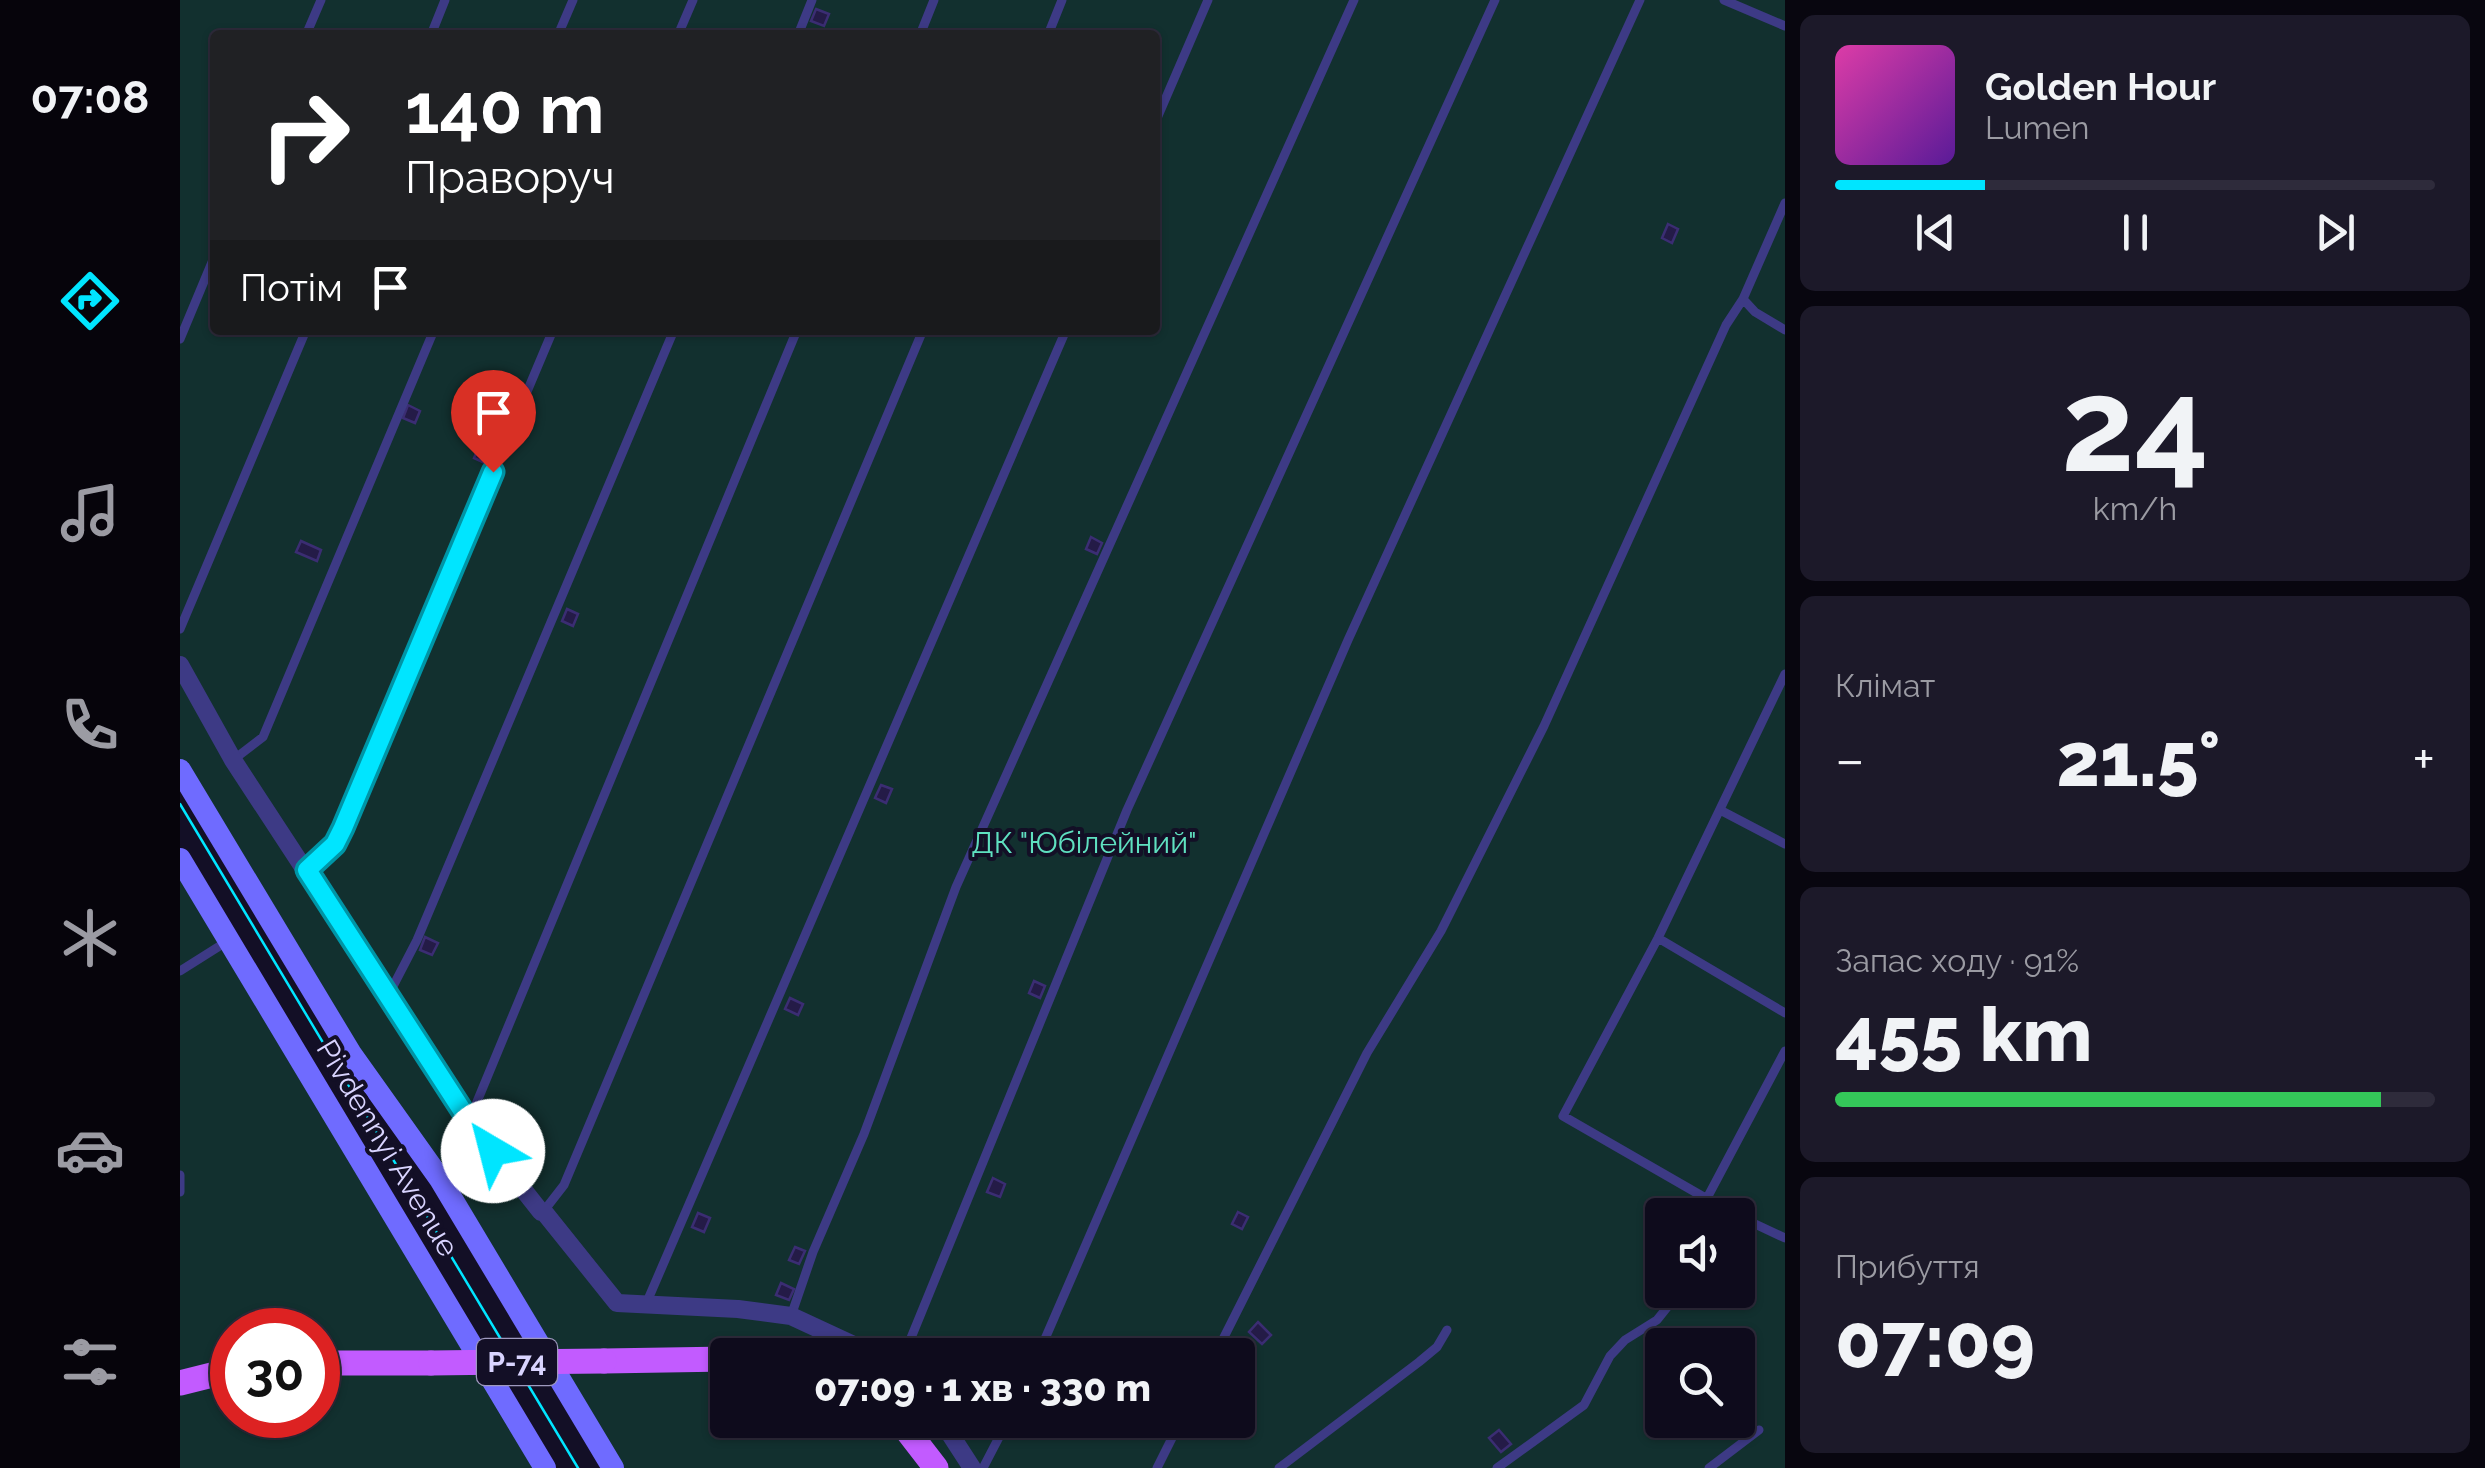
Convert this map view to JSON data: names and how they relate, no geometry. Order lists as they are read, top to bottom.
{
  "streets": {
    "main road": ["Pivdennyi Avenue", "Р-74"]
  },
  "parks": ["ДК \"Юбілейний\""],
  "page": {
    "tabs": "07:08",
    "turn": ["140 m", "Праворуч"],
    "song": ["Golden Hour", "Lumen"],
    "then": "Потім",
    "tile": [
      ["24", "km/h"],
      "Клімат",
      ["Запас ходу · 91%", "455 km"],
      ["Прибуття", "07:09"]
    ],
    "heat": ["−", "21.5°", "+"],
    "limit": "30",
    "trip": "07:09 · 1 хв · 330 m"
  }
}
